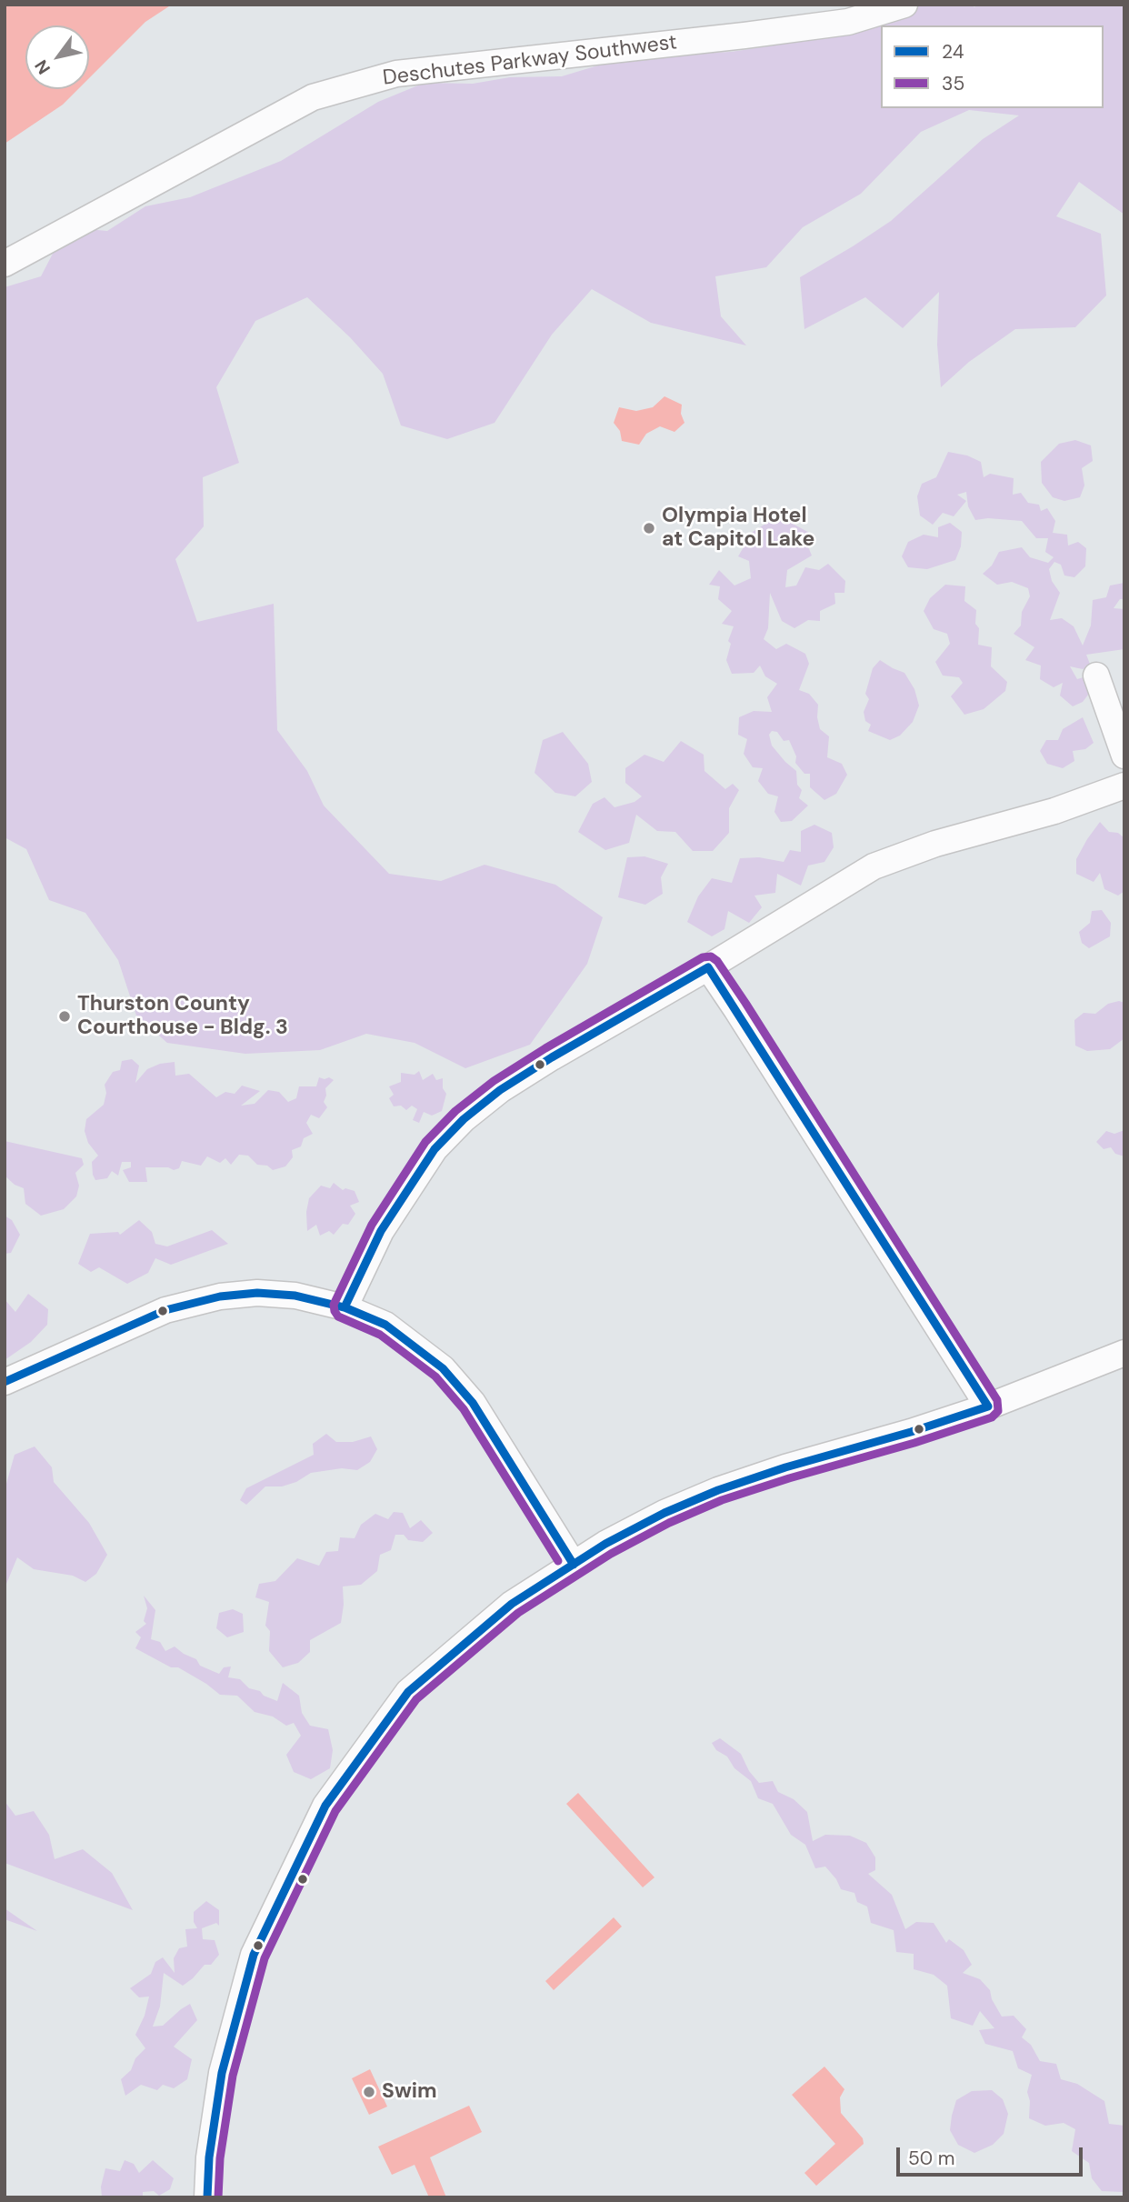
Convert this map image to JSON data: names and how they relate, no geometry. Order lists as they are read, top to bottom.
{
  "streets": {
    "street": ["Deschutes Parkway Southwest"]
  },
  "places": ["Olympia Hotel at Capitol Lake", "Thurston County Courthouse - Bldg. 3", "Swim"],
  "lines": ["transit line 35", "transit line 24"],
  "legend": ["24", "35"],
  "scale_bar": "50 m",
  "north": "bottom left"
}
